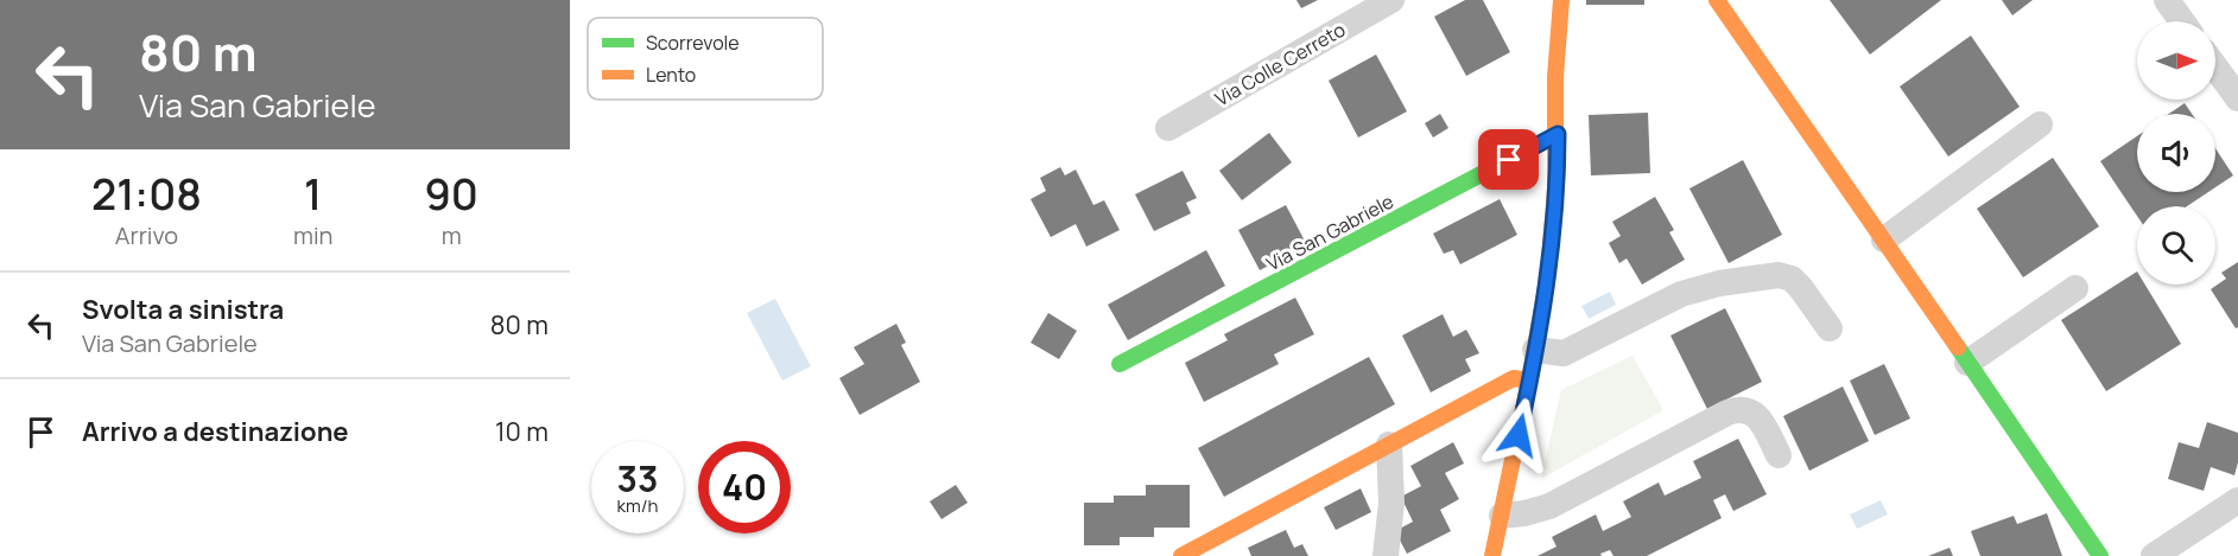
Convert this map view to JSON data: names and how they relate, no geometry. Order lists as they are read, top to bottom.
{
  "streets": {
    "street": ["Via Colle Cerreto", "Via San Gabriele"]
  },
  "legend": ["Scorrevole", "Lento"],
  "north": "right",
  "page": {
    "turn": ["80 m", "Via San Gabriele"],
    "eta": [
      "21:08",
      "Arrivo",
      "1",
      "min",
      "90",
      "m"
    ],
    "list": [
      {
        "name": "Svolta a sinistra",
        "note": "Via San Gabriele",
        "value": "80 m"
      },
      {
        "name": "Arrivo a destinazione",
        "value": "10 m"
      }
    ],
    "speed": "33 km/h",
    "limit": "40"
  }
}
